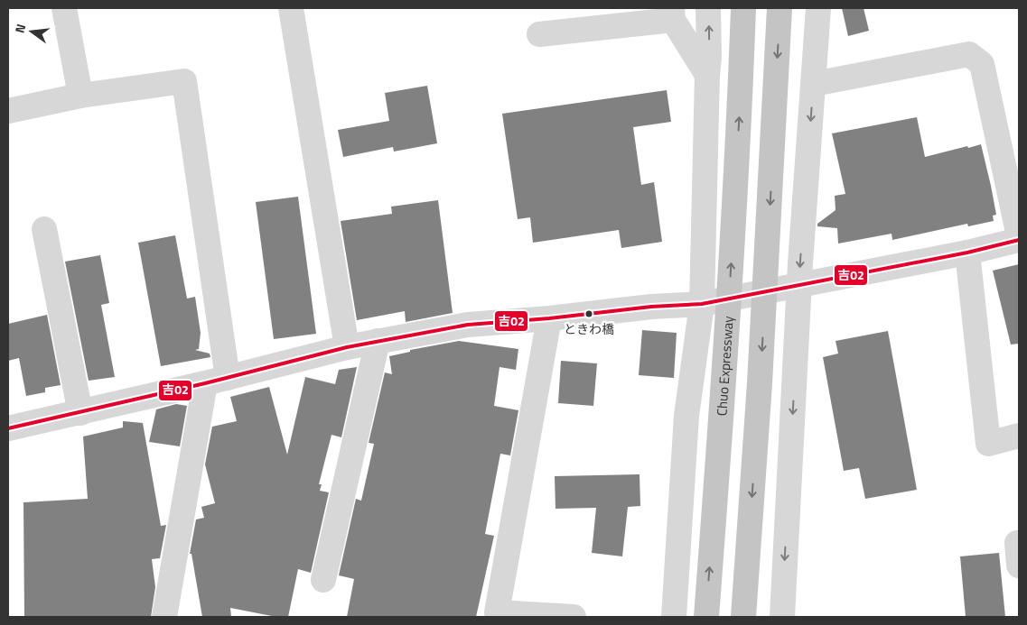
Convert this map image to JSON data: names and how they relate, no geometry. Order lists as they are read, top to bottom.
{
  "streets": {
    "highway": ["Chuo Expressway"]
  },
  "places": ["ときわ橋"],
  "lines": ["transit line 吉02"],
  "north": "left"
}
